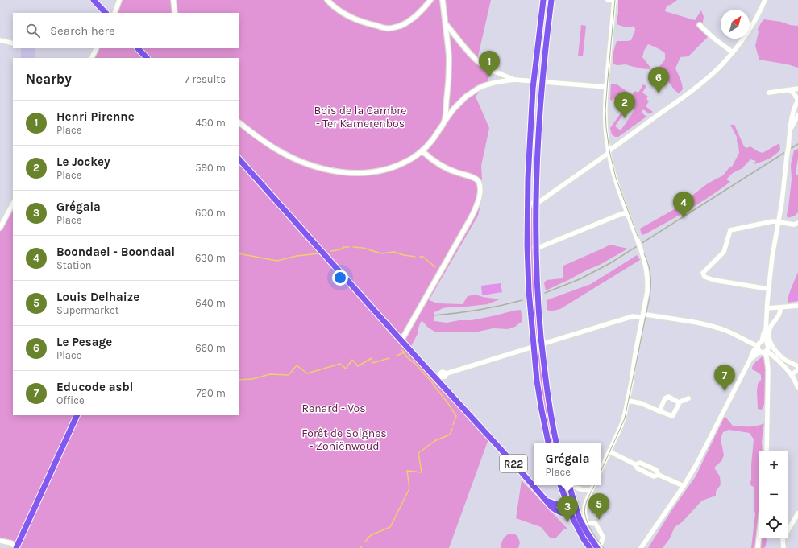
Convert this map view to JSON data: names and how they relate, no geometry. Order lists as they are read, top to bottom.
{
  "streets": {
    "main road": ["R22"]
  },
  "parks": ["Bois de la Cambre - Ter Kamerenbos", "Renard - Vos", "Forêt de Soignes - Zoniënwoud"],
  "north": "top right",
  "page": {
    "search": "Search here",
    "pins": [
      "1",
      "6",
      "2",
      "4",
      "7",
      "5",
      "3"
    ],
    "heading": ["Nearby", "7 results"],
    "list": [
      {
        "mark": "1",
        "name": "Henri Pirenne",
        "note": "Place",
        "value": "450 m"
      },
      {
        "mark": "2",
        "name": "Le Jockey",
        "note": "Place",
        "value": "590 m"
      },
      {
        "mark": "3",
        "name": "Grégala",
        "note": "Place",
        "value": "600 m"
      },
      {
        "mark": "4",
        "name": "Boondael - Boondaal",
        "note": "Station",
        "value": "630 m"
      },
      {
        "mark": "5",
        "name": "Louis Delhaize",
        "note": "Supermarket",
        "value": "640 m"
      },
      {
        "mark": "6",
        "name": "Le Pesage",
        "note": "Place",
        "value": "660 m"
      },
      {
        "mark": "7",
        "name": "Educode asbl",
        "note": "Office",
        "value": "720 m"
      }
    ],
    "popup": ["Grégala", "Place"],
    "map_buttons": ["+", "−"]
  }
}
